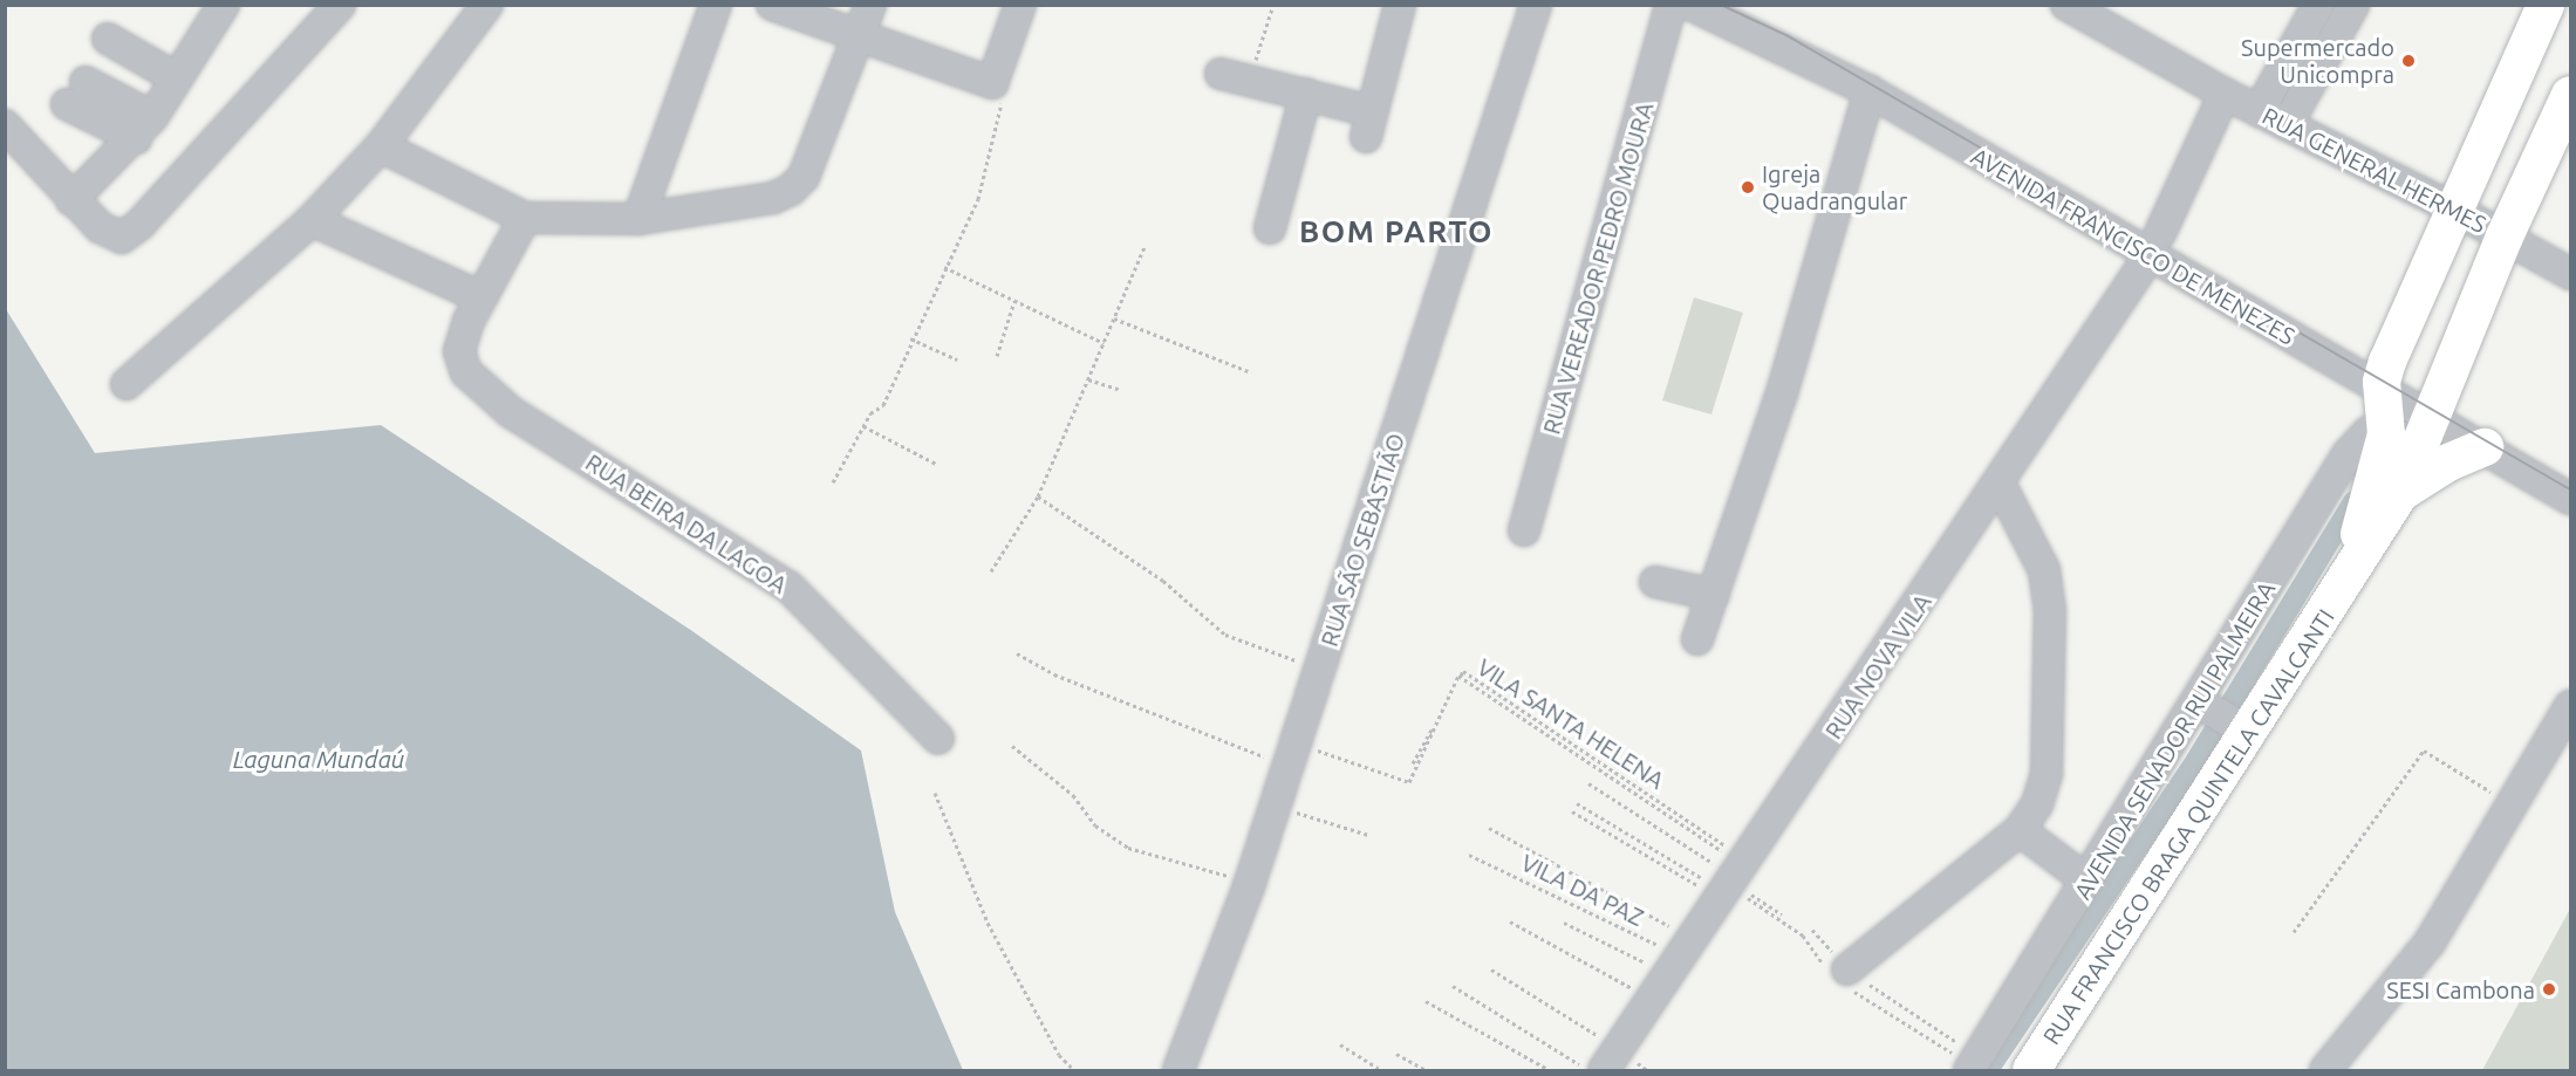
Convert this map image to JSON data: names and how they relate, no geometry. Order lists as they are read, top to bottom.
{
  "streets": {
    "main road": ["RUA FRANCISCO BRAGA QUINTELA CAVALCANTI"],
    "street": [
      "RUA GENERAL HERMES",
      "AVENIDA FRANCISCO DE MENEZES",
      "RUA VEREADOR PEDRO MOURA",
      "RUA BEIRA DA LAGOA",
      "RUA SÃO SEBASTIÃO",
      "RUA NOVA VILA",
      "AVENIDA SENADOR RUI PALMEIRA"
    ],
    "path": ["VILA SANTA HELENA", "VILA DA PAZ"]
  },
  "crossings": [
    ["RUA GENERAL HERMES", "RUA NOVA VILA"],
    ["RUA GENERAL HERMES", "RUA FRANCISCO BRAGA QUINTELA CAVALCANTI"],
    ["AVENIDA FRANCISCO DE MENEZES", "RUA NOVA VILA"],
    ["AVENIDA FRANCISCO DE MENEZES", "RUA FRANCISCO BRAGA QUINTELA CAVALCANTI"],
    ["RUA NOVA VILA", "VILA SANTA HELENA"],
    ["RUA NOVA VILA", "VILA DA PAZ"],
    ["AVENIDA SENADOR RUI PALMEIRA", "RUA FRANCISCO BRAGA QUINTELA CAVALCANTI"]
  ],
  "districts": ["BOM PARTO"],
  "water": ["Laguna Mundaú"],
  "places": ["Supermercado Unicompra", "Igreja Quadrangular", "SESI Cambona"]
}
